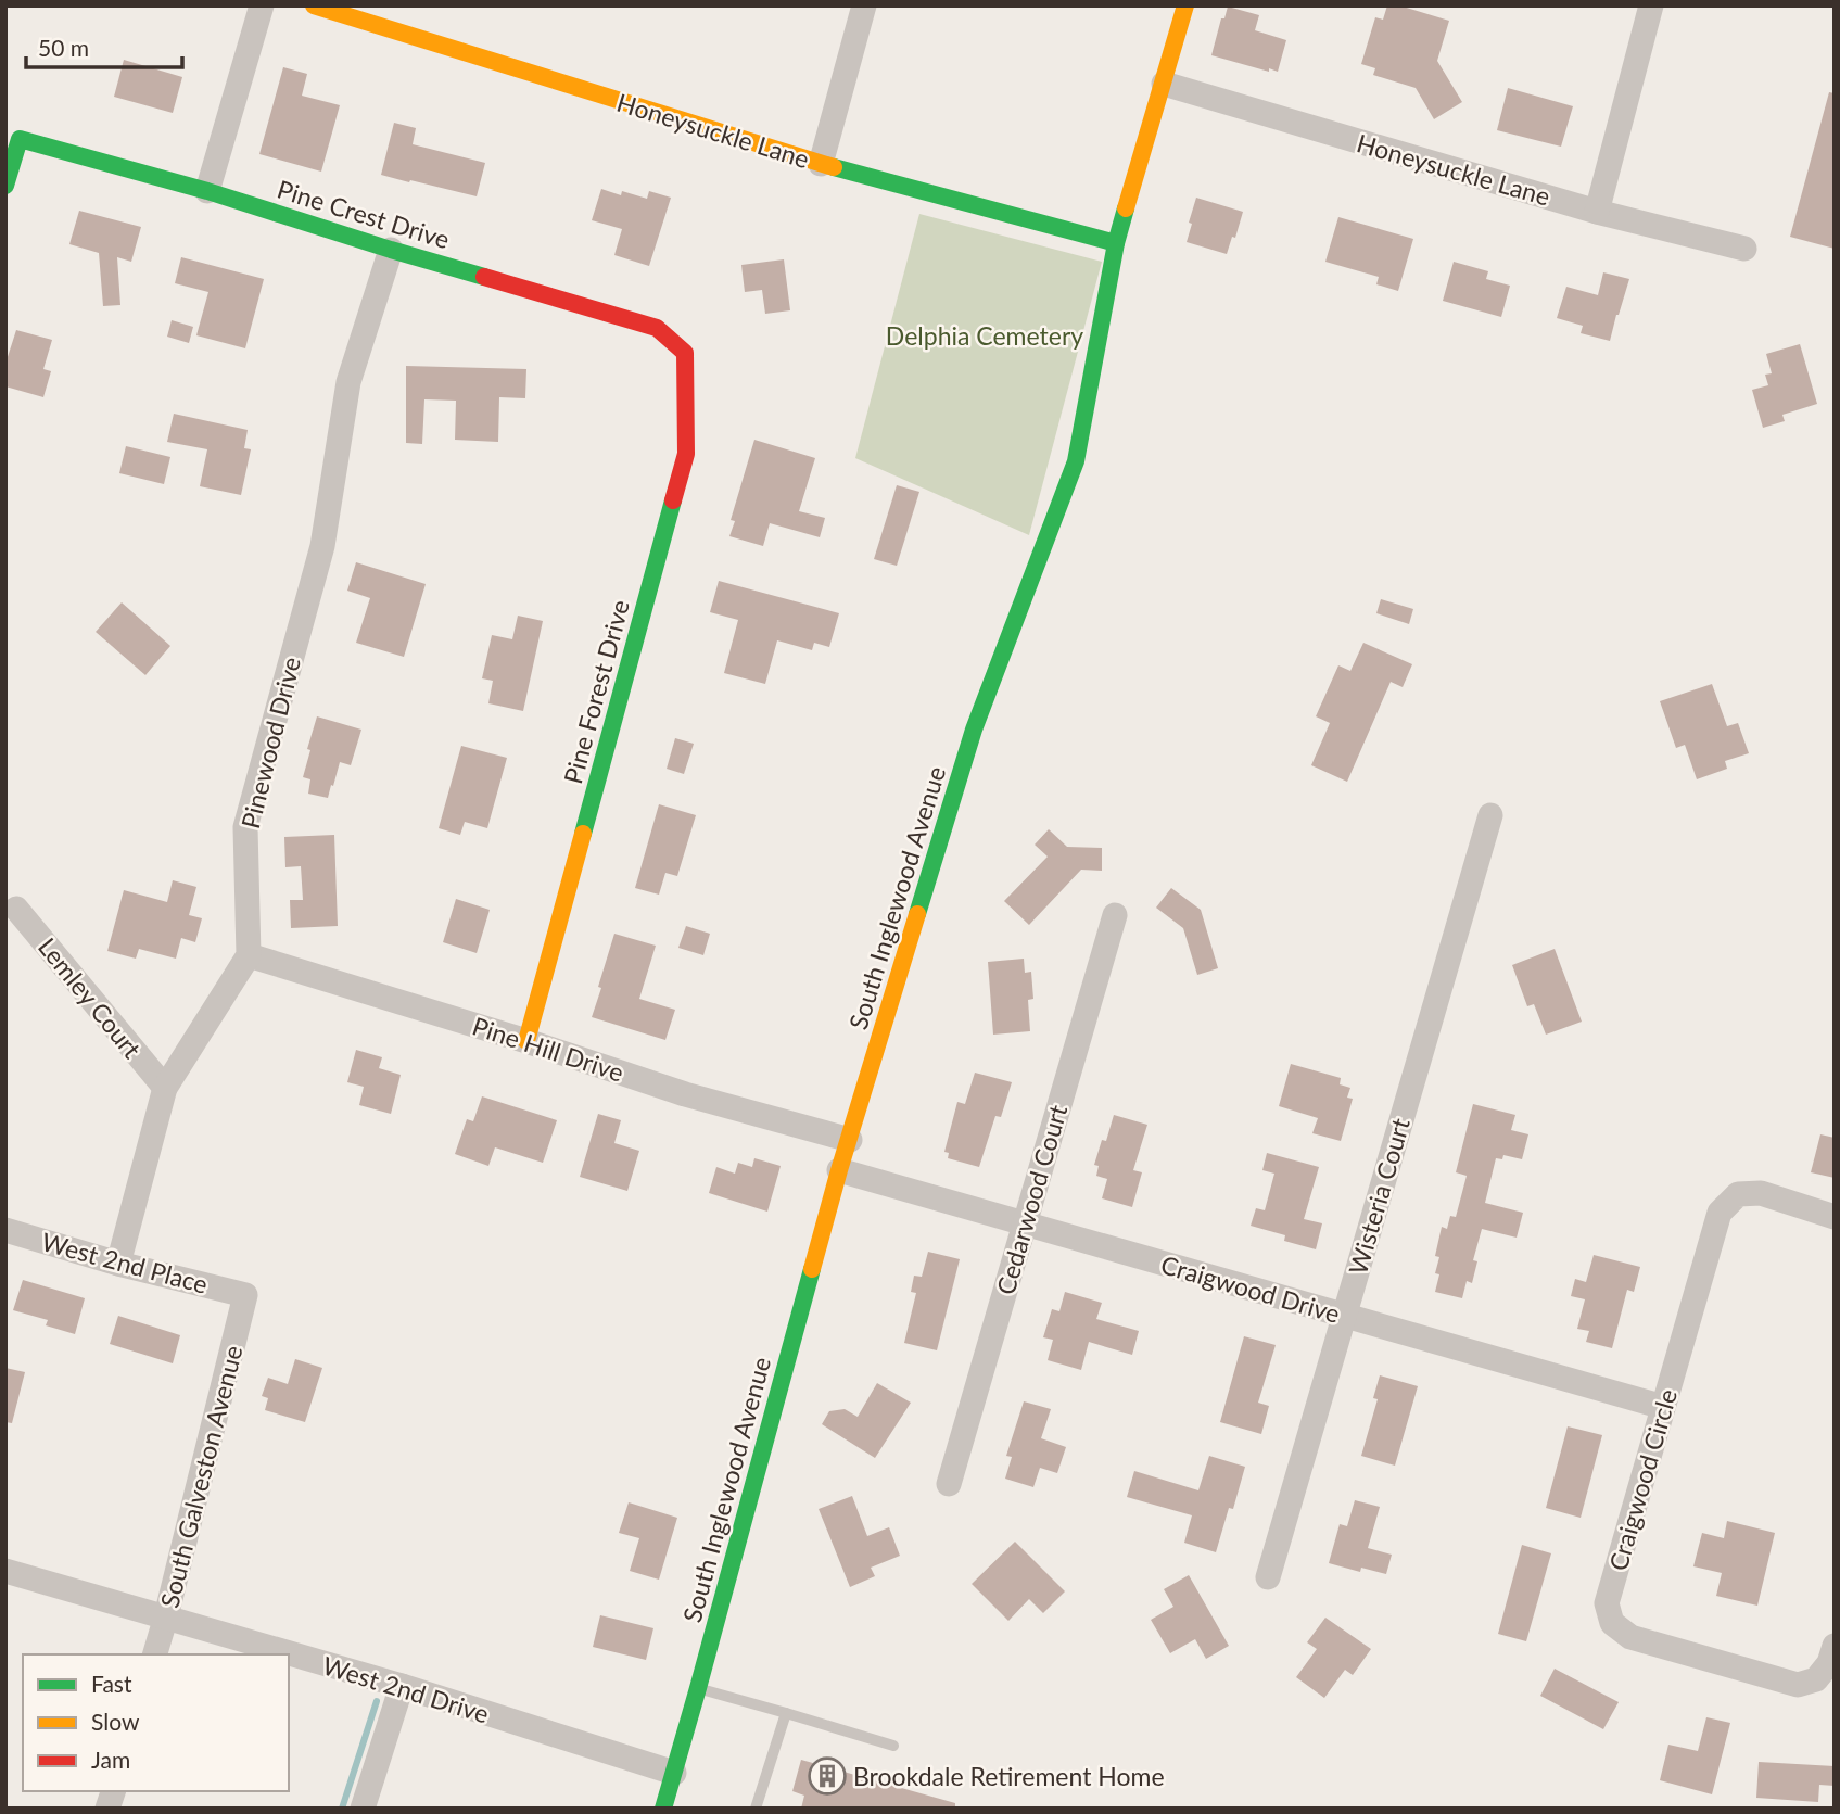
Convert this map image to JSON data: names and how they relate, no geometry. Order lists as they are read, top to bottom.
{
  "streets": {
    "street": [
      "Honeysuckle Lane",
      "Pine Crest Drive",
      "Pine Forest Drive",
      "Pinewood Drive",
      "South Inglewood Avenue",
      "Lemley Court",
      "Pine Hill Drive",
      "Wisteria Court",
      "Cedarwood Court",
      "West 2nd Place",
      "Craigwood Drive",
      "South Galveston Avenue",
      "Craigwood Circle",
      "West 2nd Drive"
    ]
  },
  "crossings": [
    ["Honeysuckle Lane", "South Inglewood Avenue"],
    ["Pine Crest Drive", "Pine Forest Drive"],
    ["Pine Crest Drive", "Pinewood Drive"],
    ["Pine Forest Drive", "Pine Hill Drive"],
    ["Pinewood Drive", "Pine Hill Drive"],
    ["South Inglewood Avenue", "Pine Hill Drive"],
    ["South Inglewood Avenue", "Craigwood Drive"],
    ["South Inglewood Avenue", "West 2nd Drive"],
    ["Wisteria Court", "Craigwood Drive"],
    ["Cedarwood Court", "Craigwood Drive"],
    ["West 2nd Place", "South Galveston Avenue"],
    ["Craigwood Drive", "Craigwood Circle"],
    ["South Galveston Avenue", "West 2nd Drive"]
  ],
  "parks": ["Delphia Cemetery"],
  "places": {
    "building": ["Brookdale Retirement Home"]
  },
  "legend": ["Fast", "Slow", "Jam"],
  "scale_bar": "50 m"
}
